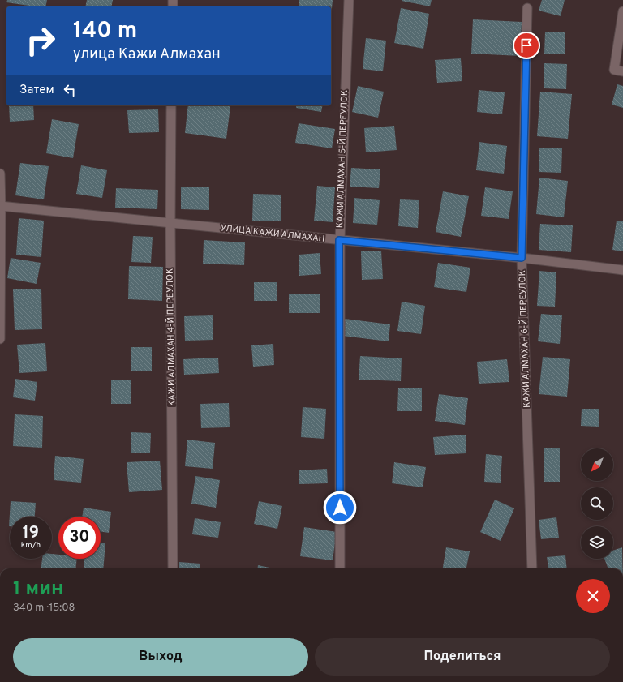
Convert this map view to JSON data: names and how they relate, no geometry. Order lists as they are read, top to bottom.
{
  "streets": {
    "street": [
      "КАЖИ АЛМАХАН 5-Й ПЕРЕУЛОК",
      "УЛИЦА КАЖИ АЛМАХАН",
      "КАЖИ АЛМАХАН 4-Й ПЕРЕУЛОК",
      "КАЖИ АЛМАХАН 6-Й ПЕРЕУЛОК"
    ]
  },
  "crossings": [
    ["КАЖИ АЛМАХАН 5-Й ПЕРЕУЛОК", "УЛИЦА КАЖИ АЛМАХАН"],
    ["УЛИЦА КАЖИ АЛМАХАН", "КАЖИ АЛМАХАН 4-Й ПЕРЕУЛОК"],
    ["УЛИЦА КАЖИ АЛМАХАН", "КАЖИ АЛМАХАН 6-Й ПЕРЕУЛОК"]
  ],
  "north": "bottom left",
  "page": {
    "turn": ["140 m", "улица Кажи Алмахан"],
    "then": "Затем",
    "speed": "19 km/h",
    "limit": "30",
    "heading": ["1 мин", "340 m · 15:08"],
    "buttons": ["Выход", "Поделиться"]
  }
}
